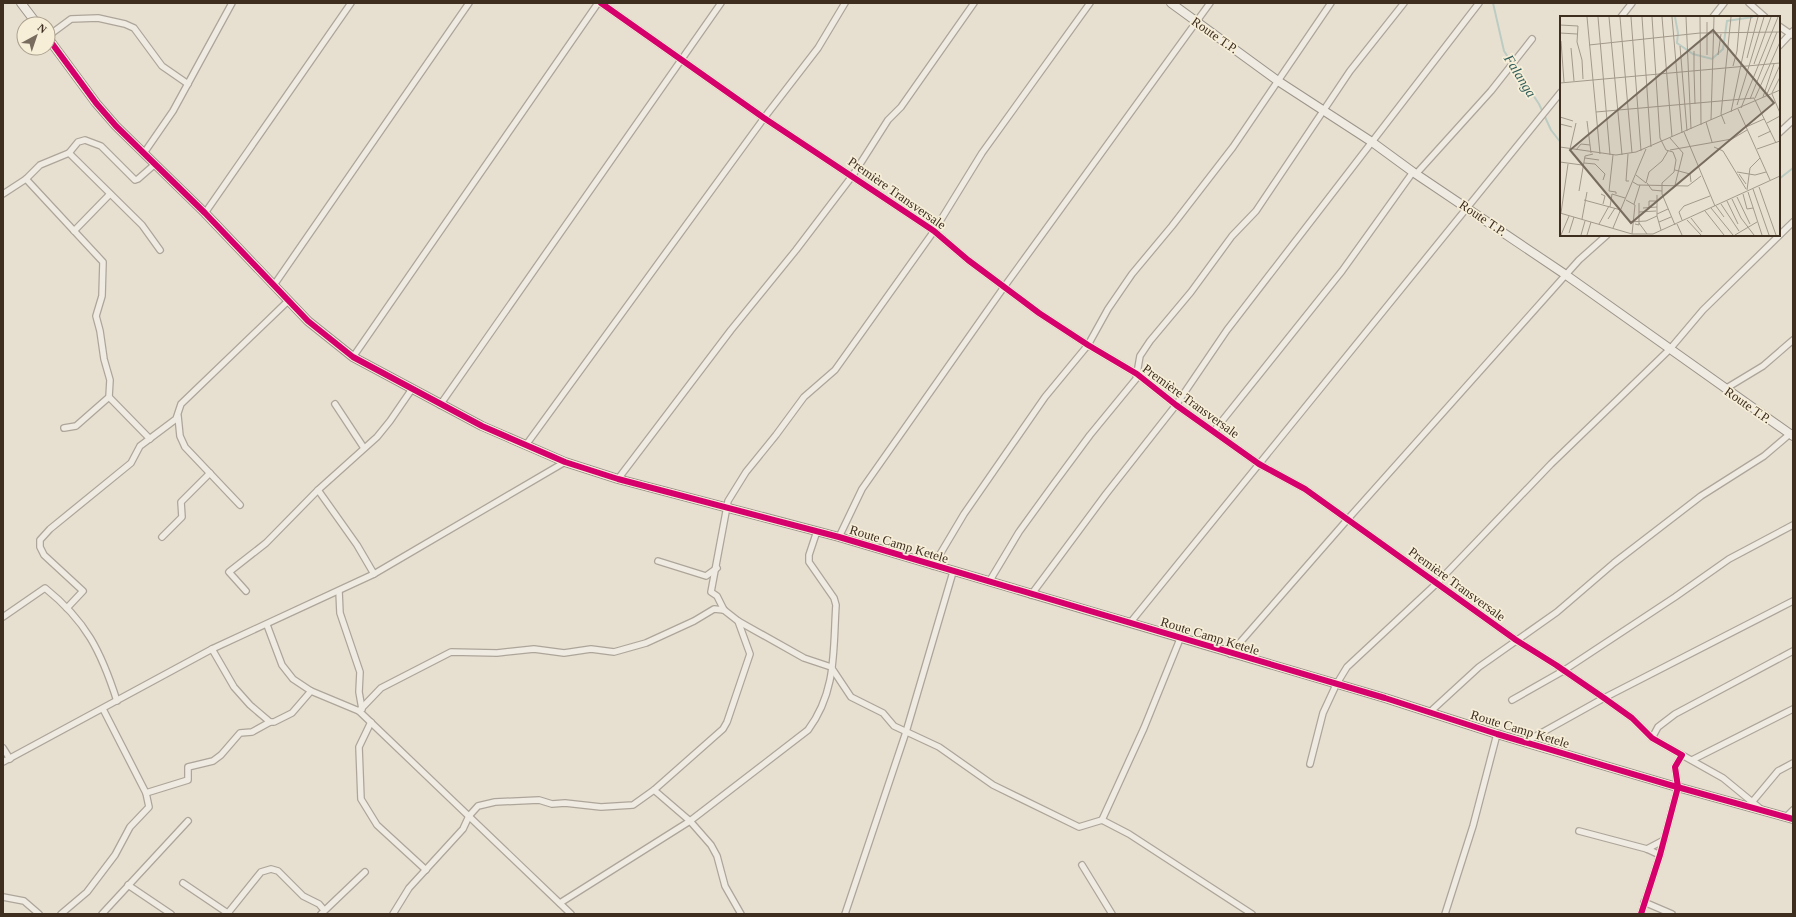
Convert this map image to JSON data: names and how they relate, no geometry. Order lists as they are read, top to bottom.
{
  "streets": {
    "street": ["Route T.P.", "Première Transversale", "Route Camp Ketele"]
  },
  "crossings": [
    ["Première Transversale", "Route Camp Ketele"]
  ],
  "water": ["Falanga"],
  "north": "top right"
}
